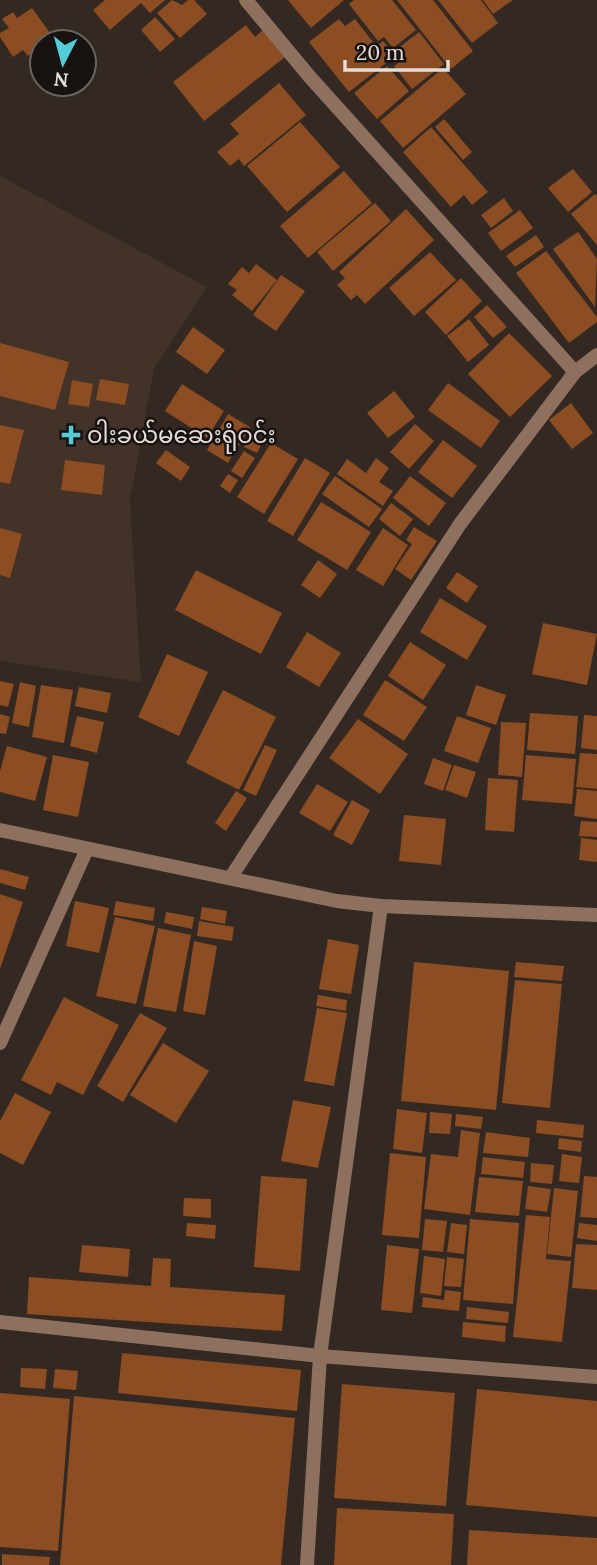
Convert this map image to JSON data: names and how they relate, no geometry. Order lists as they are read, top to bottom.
{
  "places": {
    "health": ["ဝါးခယ်မဆေးရုံဝင်း"]
  },
  "scale_bar": "20 m",
  "north": "bottom"
}
